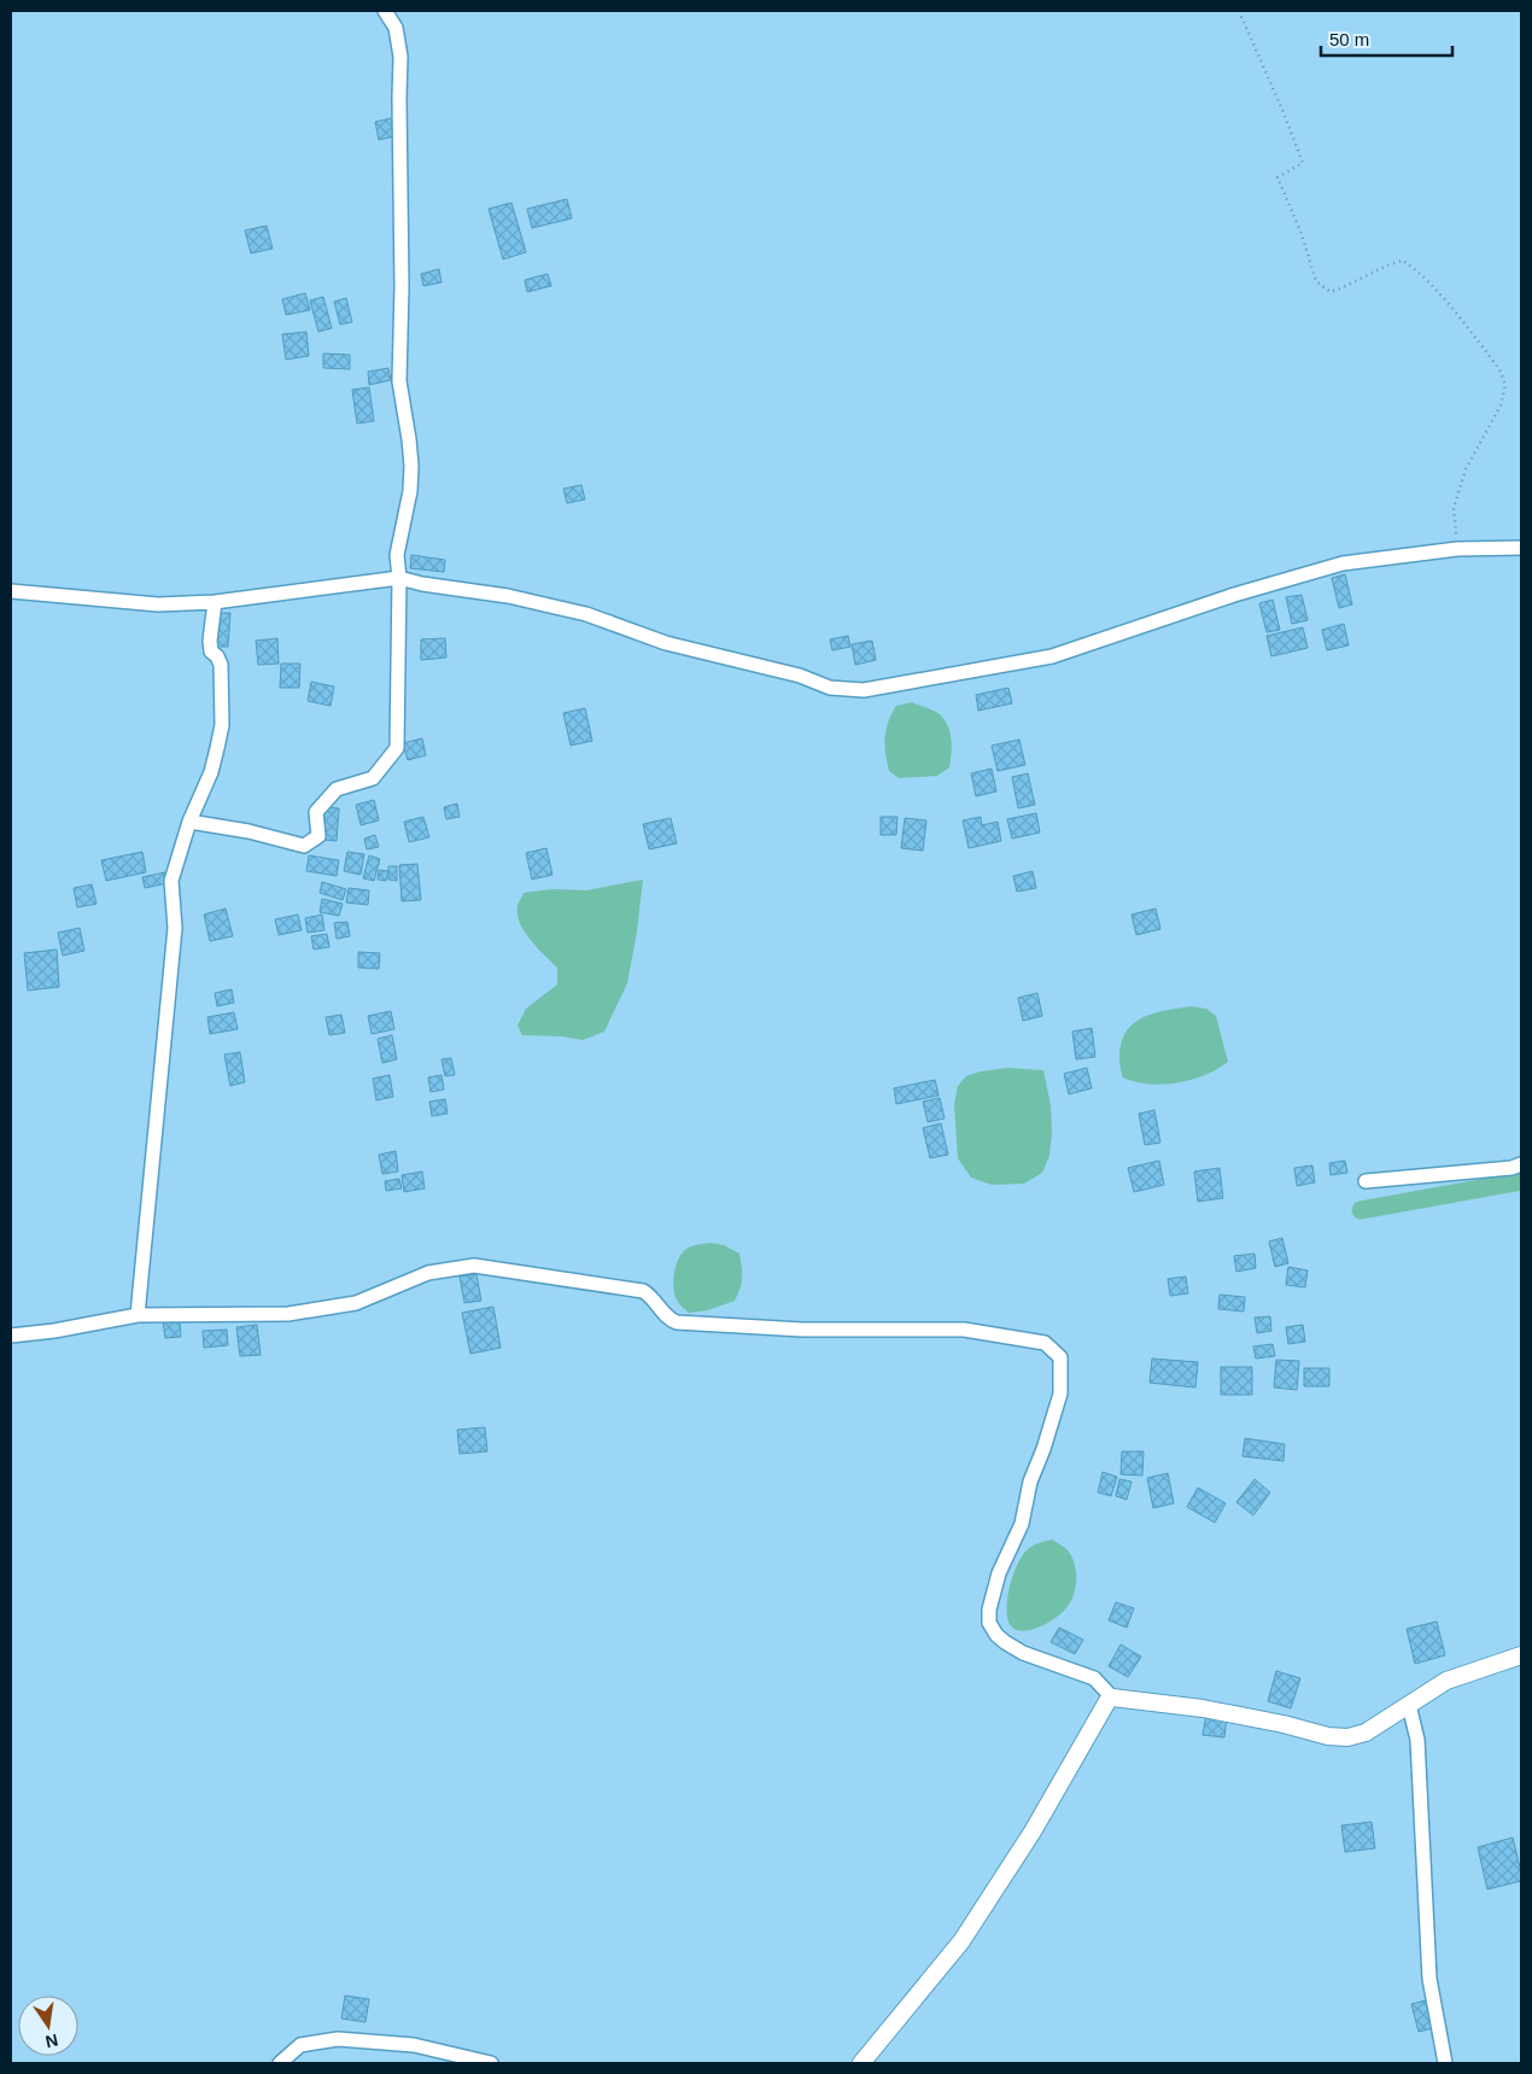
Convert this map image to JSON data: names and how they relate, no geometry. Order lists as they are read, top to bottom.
{
  "scale_bar": "50 m",
  "north": "bottom"
}
